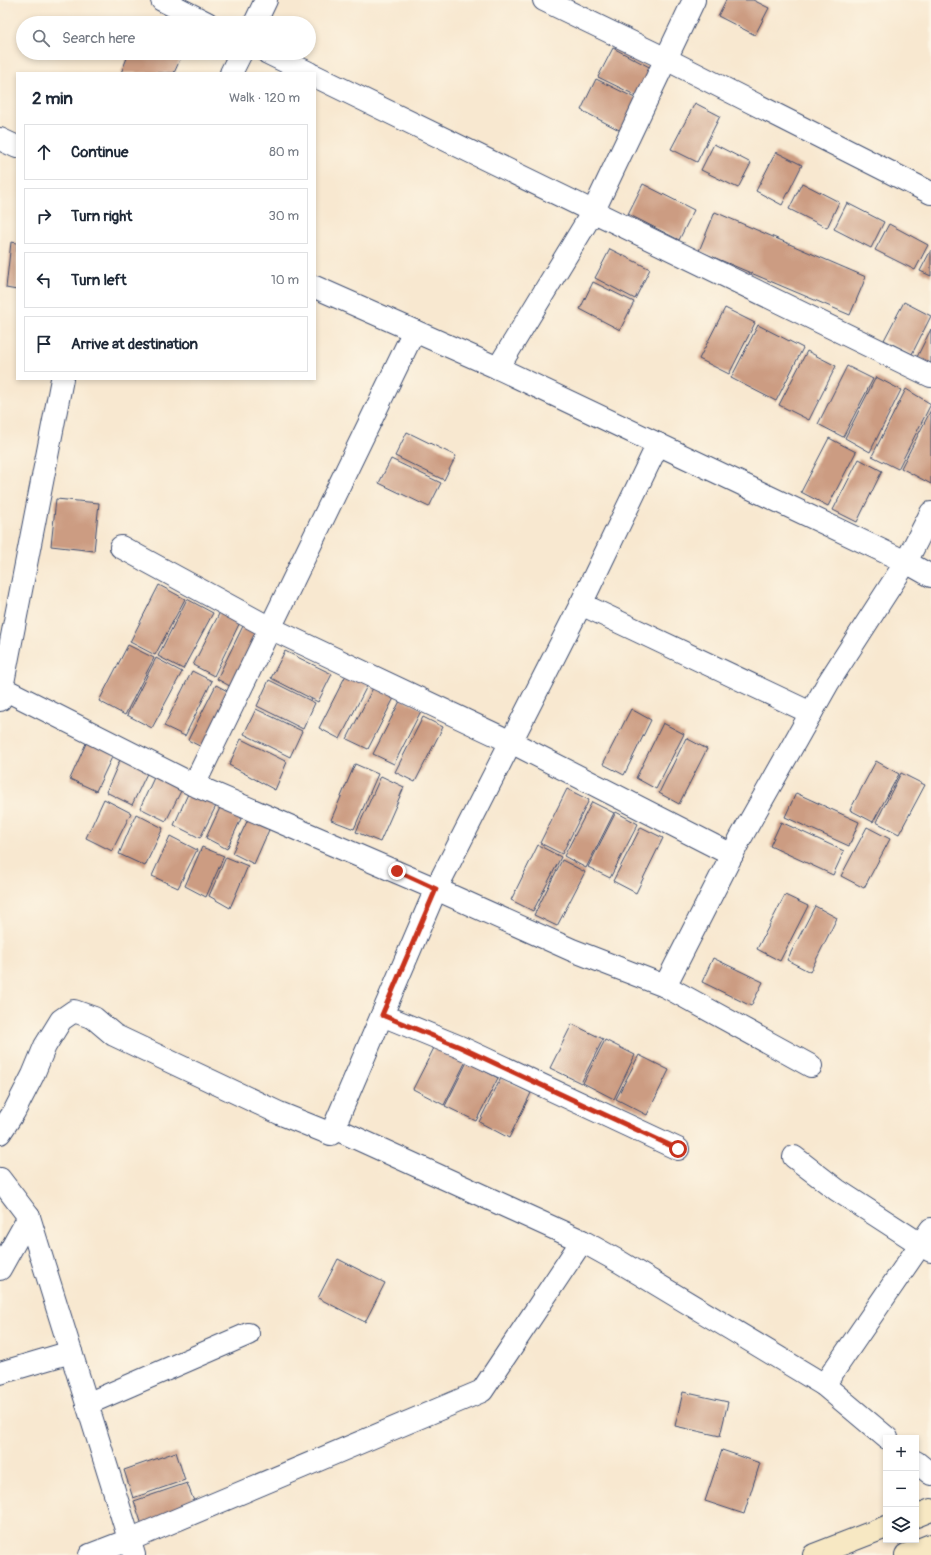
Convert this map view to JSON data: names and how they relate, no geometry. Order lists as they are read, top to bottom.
{
  "page": {
    "search": "Search here",
    "heading": ["2 min", "Walk · 120 m"],
    "list": [
      ["Continue", "80 m"],
      ["Turn right", "30 m"],
      ["Turn left", "10 m"],
      "Arrive at destination"
    ],
    "map_buttons": ["+", "−"]
  }
}
